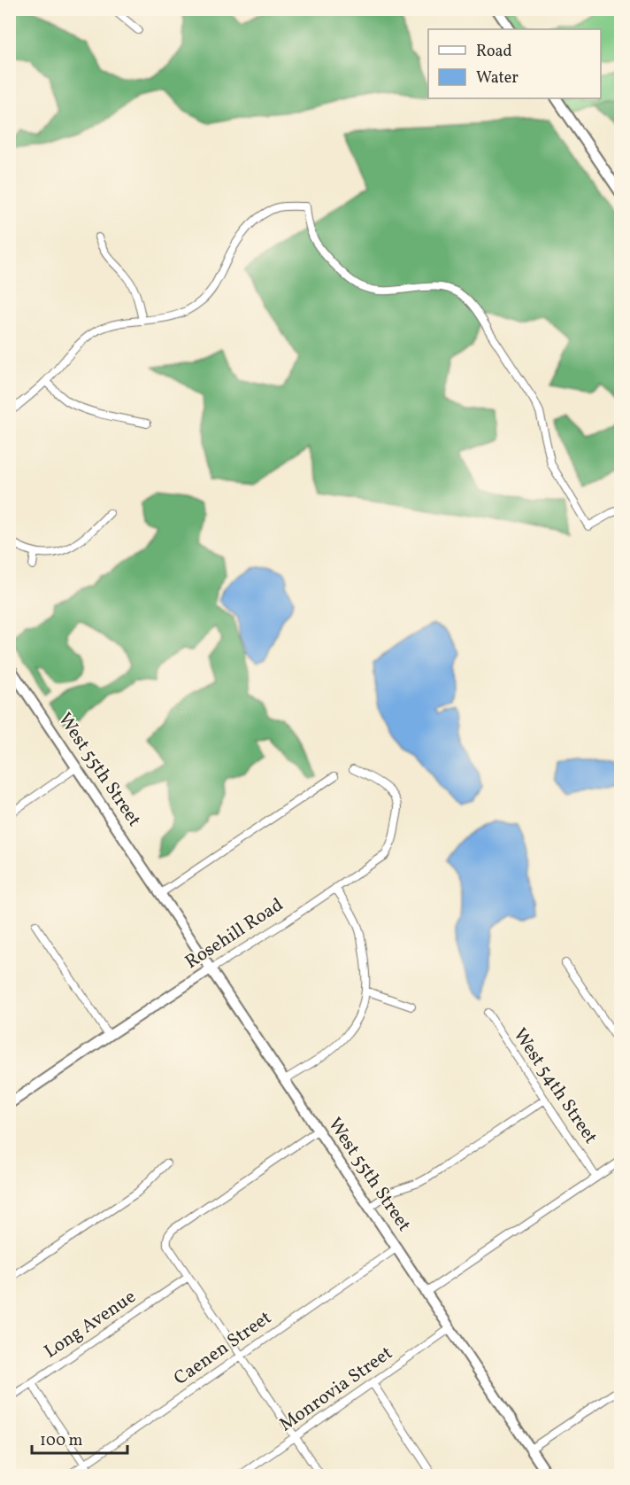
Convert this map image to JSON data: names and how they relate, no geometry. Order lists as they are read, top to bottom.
{
  "streets": {
    "street": [
      "West 55th Street",
      "Rosehill Road",
      "West 54th Street",
      "Long Avenue",
      "Caenen Street",
      "Monrovia Street"
    ]
  },
  "crossings": [
    ["West 55th Street", "Rosehill Road"],
    ["West 55th Street", "Caenen Street"],
    ["West 55th Street", "Monrovia Street"]
  ],
  "legend": ["Road", "Water"],
  "scale_bar": "100 m"
}
